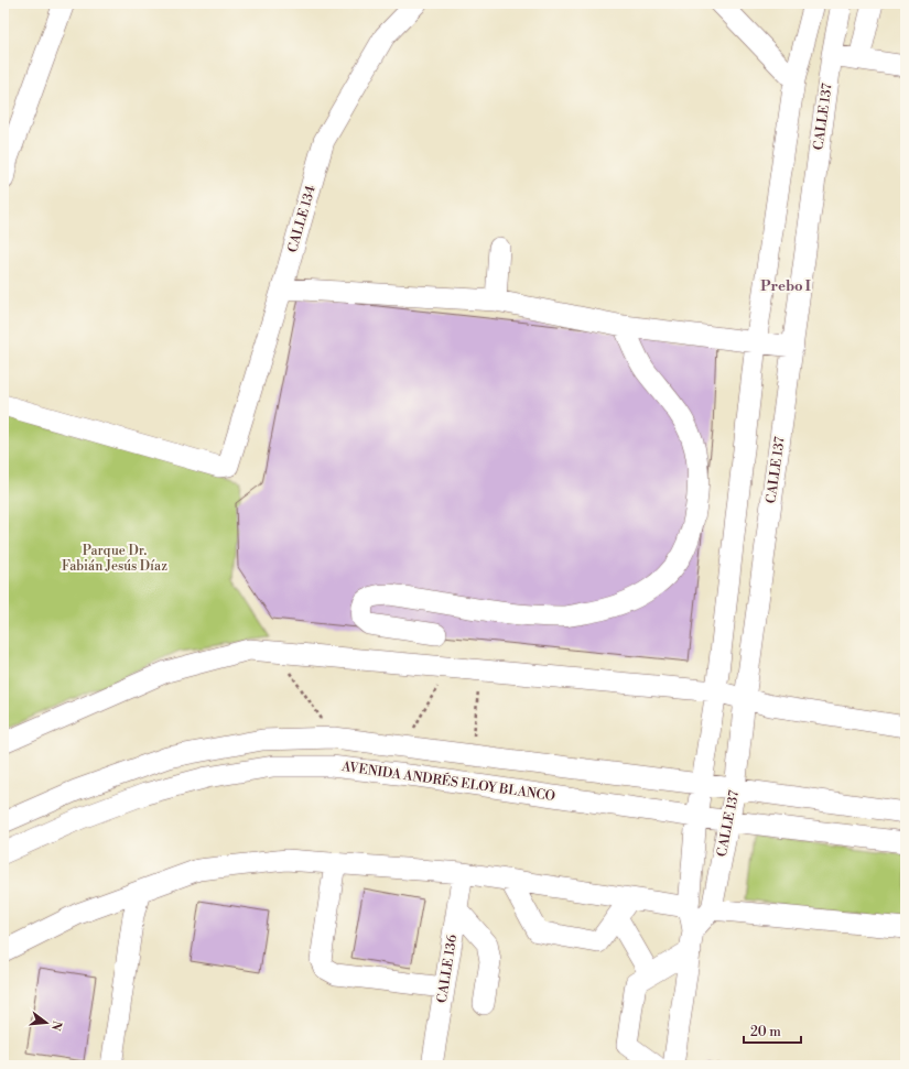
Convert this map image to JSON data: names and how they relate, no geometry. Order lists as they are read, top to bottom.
{
  "streets": {
    "street": [
      "CALLE 137",
      "CALLE 134",
      "AVENIDA ANDRÉS ELOY BLANCO",
      "CALLE 136"
    ]
  },
  "crossings": [
    ["CALLE 137", "AVENIDA ANDRÉS ELOY BLANCO"]
  ],
  "districts": ["Prebo I"],
  "parks": ["Parque Dr. Fabián Jesús Díaz"],
  "scale_bar": "20 m",
  "north": "right"
}
